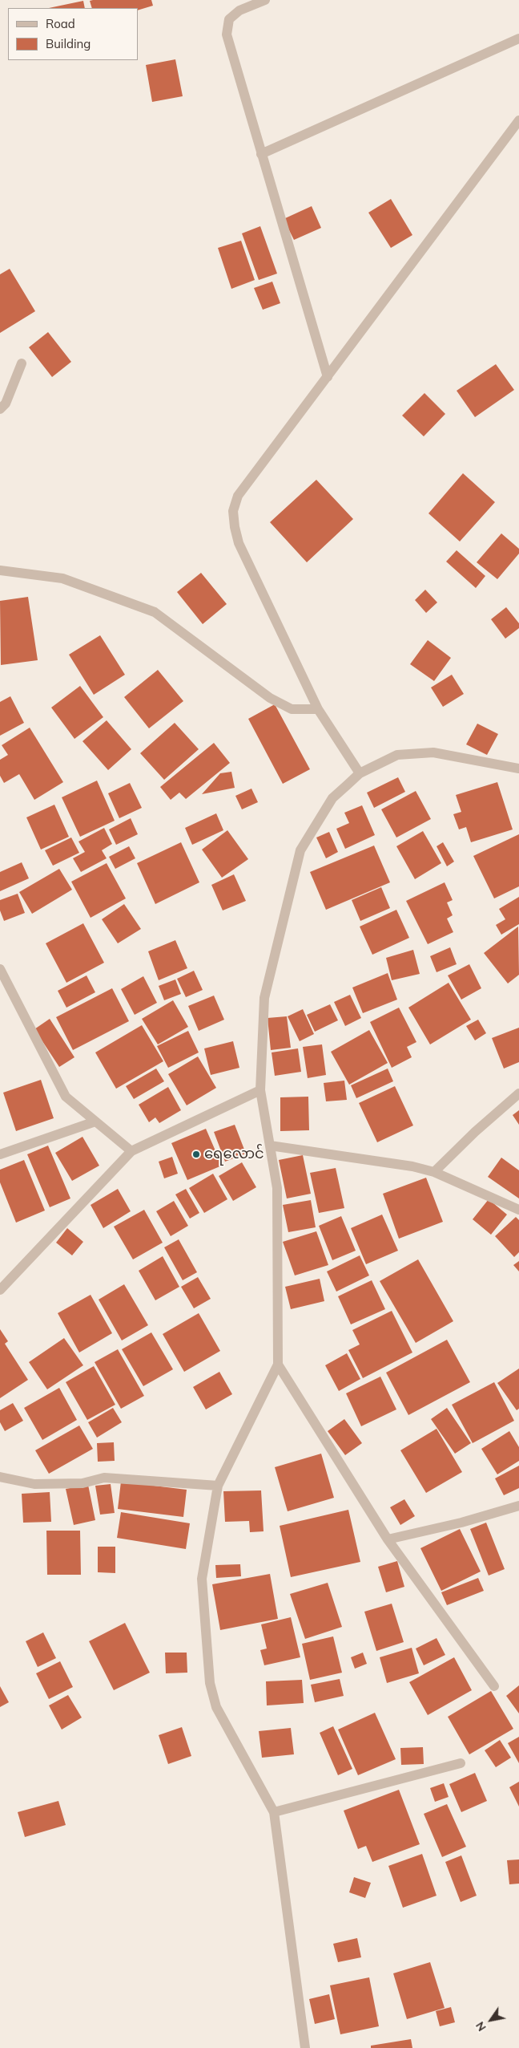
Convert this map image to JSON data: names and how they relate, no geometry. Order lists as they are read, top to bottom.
{
  "places": ["ရေလောင်"],
  "legend": ["Road", "Building"],
  "north": "bottom left"
}
